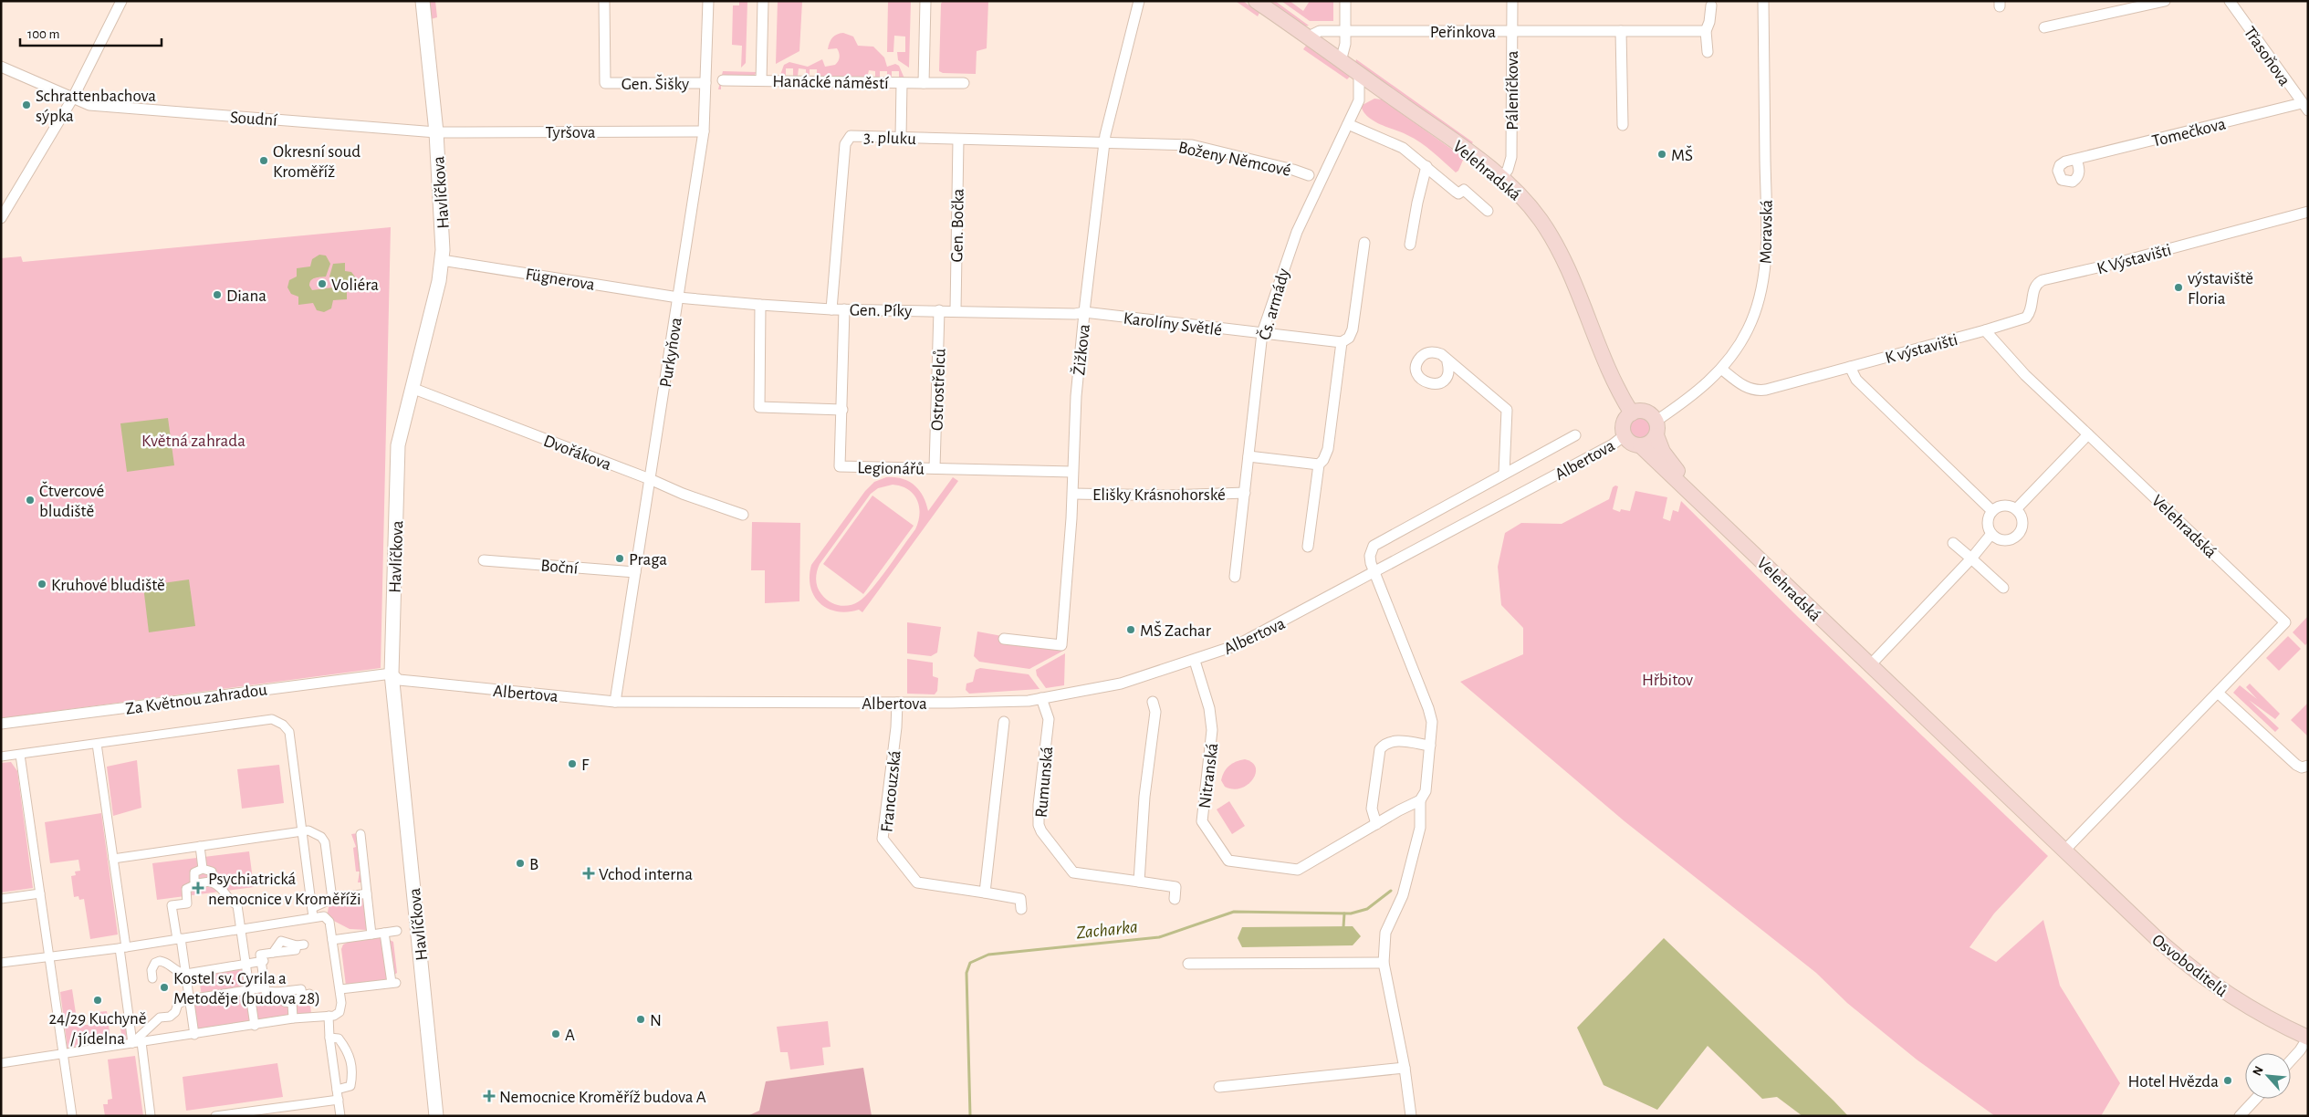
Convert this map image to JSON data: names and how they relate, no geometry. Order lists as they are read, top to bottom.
{
  "streets": {
    "main road": ["Velehradská", "Osvoboditelů"],
    "street": [
      "Peřinkova",
      "Třasoňova",
      "Hanácké náměstí",
      "Gen. Šišky",
      "Páleníčkova",
      "Soudní",
      "Tyršova",
      "Tomečkova",
      "3. pluku",
      "Boženy Němcové",
      "Havlíčkova",
      "Gen. Bočka",
      "Moravská",
      "K Výstavišti",
      "Fügnerova",
      "Čs. armády",
      "Gen. Píky",
      "Karolíny Světlé",
      "K výstavišti",
      "Žižkova",
      "Purkyňova",
      "Ostrostřelců",
      "Dvořákova",
      "Albertova",
      "Legionářů",
      "Elišky Krásnohorské",
      "Boční",
      "Za Květnou zahradou",
      "Nitranská",
      "Rumunská",
      "Francouzská"
    ]
  },
  "crossings": [
    ["Peřinkova", "Páleníčkova"],
    ["Peřinkova", "Velehradská"],
    ["Třasoňova", "Tomečkova"],
    ["Gen. Šišky", "Purkyňova"],
    ["Páleníčkova", "Velehradská"],
    ["Soudní", "Tyršova"],
    ["Soudní", "Havlíčkova"],
    ["Tyršova", "Havlíčkova"],
    ["Tyršova", "Purkyňova"],
    ["3. pluku", "Boženy Němcové"],
    ["3. pluku", "Gen. Bočka"],
    ["3. pluku", "Gen. Píky"],
    ["3. pluku", "Žižkova"],
    ["Boženy Němcové", "Žižkova"],
    ["Velehradská", "Moravská"],
    ["Velehradská", "Albertova"],
    ["Velehradská", "Osvoboditelů"],
    ["Havlíčkova", "Fügnerova"],
    ["Havlíčkova", "Dvořákova"],
    ["Havlíčkova", "Albertova"],
    ["Havlíčkova", "Za Květnou zahradou"],
    ["Gen. Bočka", "Gen. Píky"],
    ["Moravská", "K výstavišti"],
    ["Moravská", "Albertova"],
    ["K Výstavišti", "K výstavišti"],
    ["Fügnerova", "Gen. Píky"],
    ["Fügnerova", "Purkyňova"],
    ["Čs. armády", "Karolíny Světlé"],
    ["Čs. armády", "Elišky Krásnohorské"],
    ["Gen. Píky", "Karolíny Světlé"],
    ["Gen. Píky", "Žižkova"],
    ["Gen. Píky", "Purkyňova"],
    ["Gen. Píky", "Ostrostřelců"],
    ["Gen. Píky", "Legionářů"],
    ["Karolíny Světlé", "Žižkova"],
    ["Žižkova", "Legionářů"],
    ["Žižkova", "Elišky Krásnohorské"],
    ["Purkyňova", "Dvořákova"],
    ["Purkyňova", "Albertova"],
    ["Purkyňova", "Boční"],
    ["Ostrostřelců", "Legionářů"],
    ["Albertova", "Za Květnou zahradou"],
    ["Albertova", "Nitranská"],
    ["Albertova", "Rumunská"],
    ["Albertova", "Francouzská"]
  ],
  "water": ["Zacharka"],
  "parks": ["Květná zahrada", "Hřbitov"],
  "places": {
    "other": [
      "Schrattenbachova sýpka",
      "MŠ",
      "Okresní soud Kroměříž",
      "Voliéra",
      "výstaviště Floria",
      "Diana",
      "Čtvercové bludiště",
      "Praga",
      "Kruhové bludiště",
      "MŠ Zachar",
      "F",
      "B",
      "Kostel sv. Cyrila a Metoděje (budova 28)",
      "24/29 Kuchyně / jídelna",
      "N",
      "A",
      "Hotel Hvězda"
    ],
    "health": ["Vchod interna", "Psychiatrická nemocnice v Kroměříži", "Nemocnice Kroměříž budova A"]
  },
  "scale_bar": "100 m",
  "north": "top left"
}
